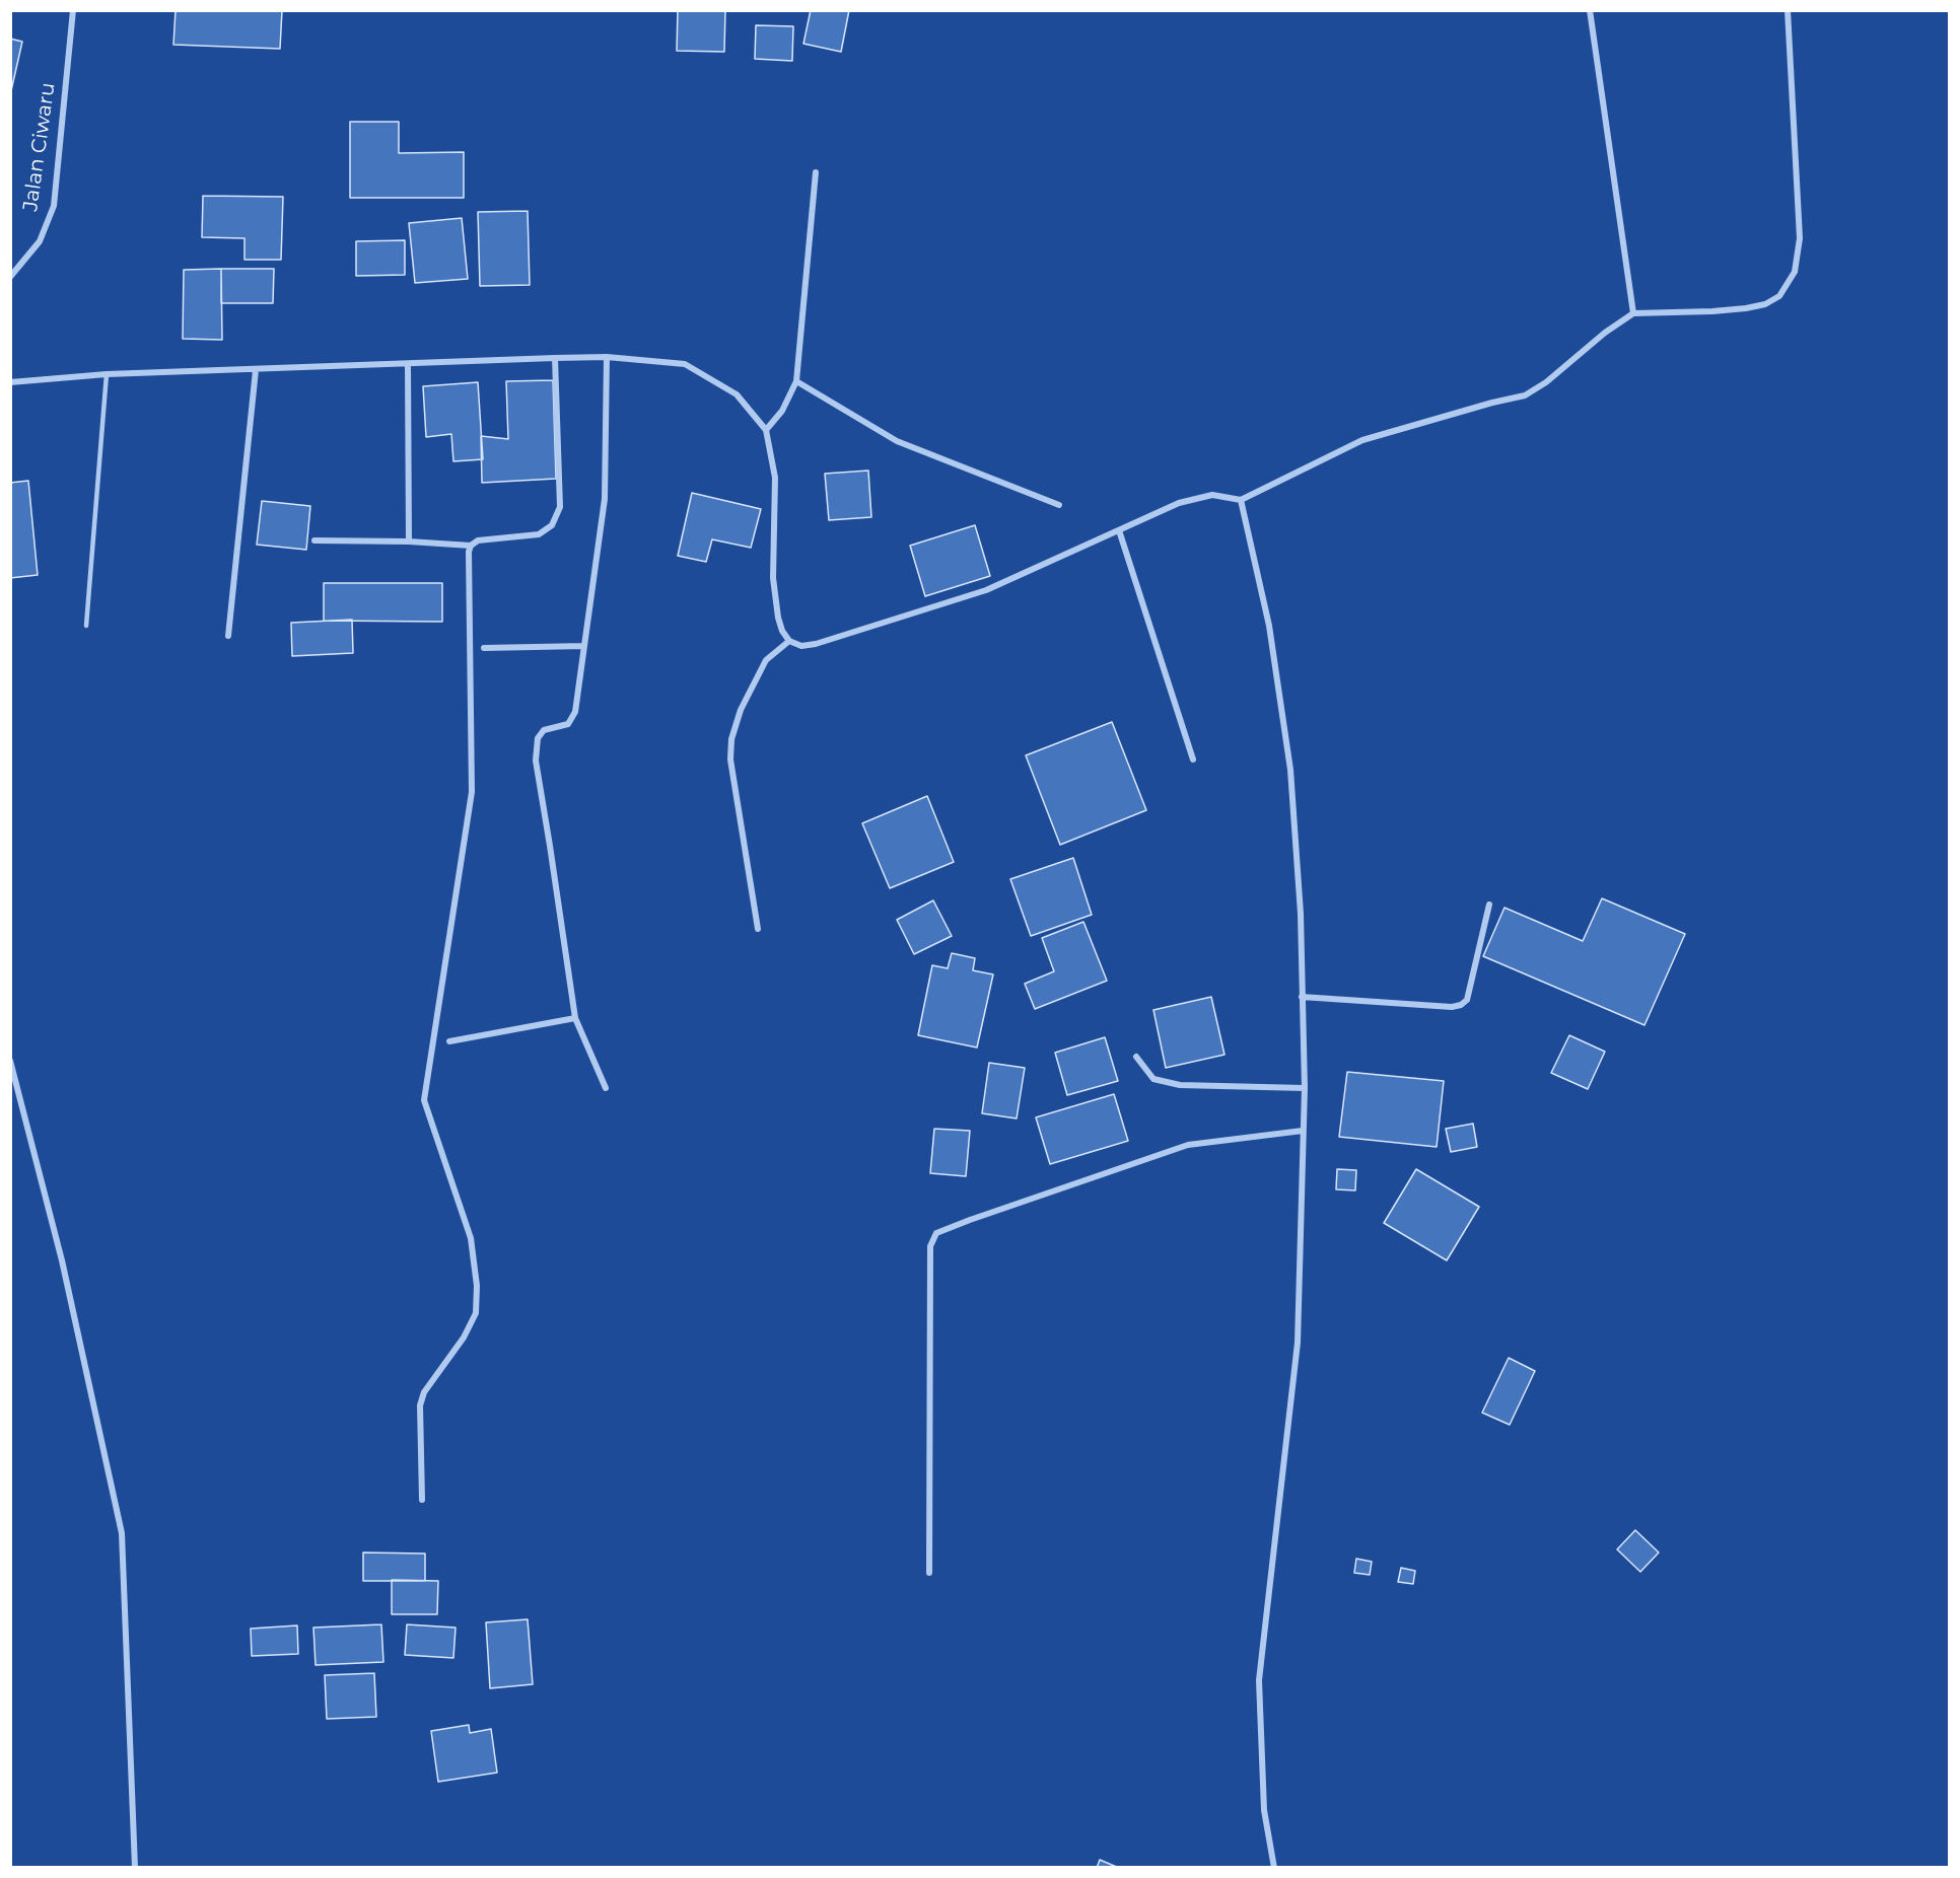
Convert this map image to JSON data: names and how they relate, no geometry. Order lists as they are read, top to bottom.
{
  "streets": {
    "street": ["Jalan Ciwaru"]
  }
}
